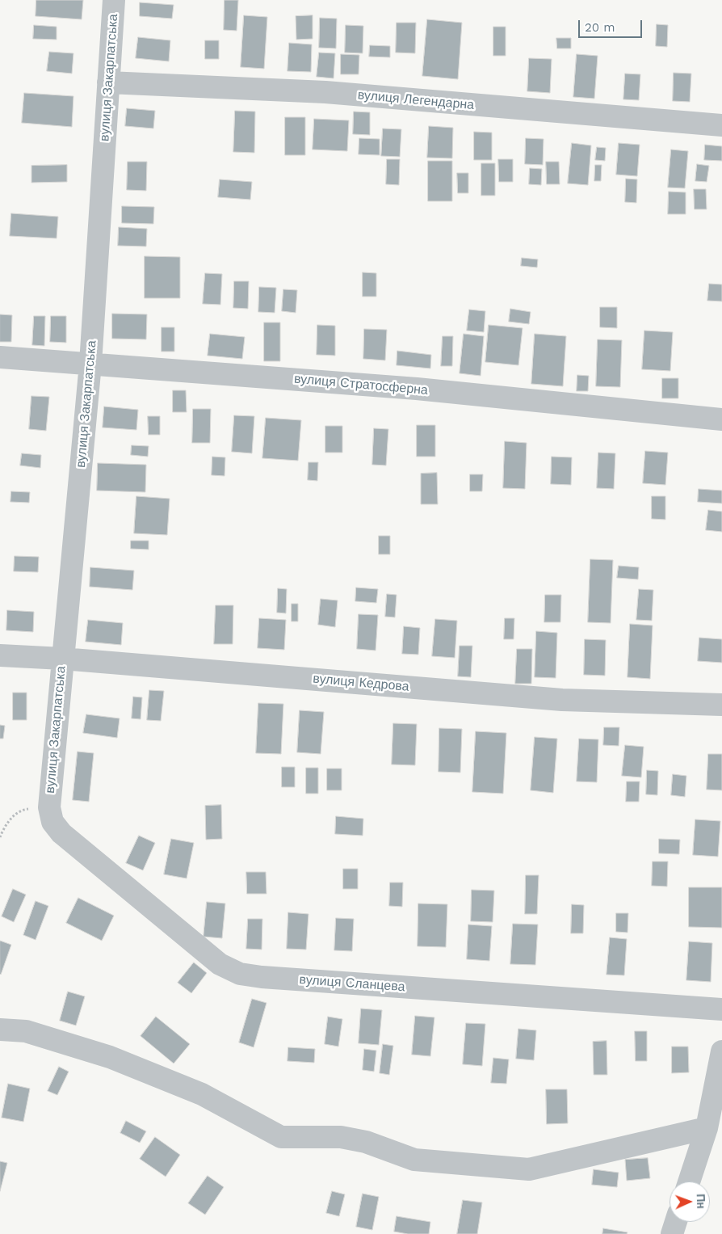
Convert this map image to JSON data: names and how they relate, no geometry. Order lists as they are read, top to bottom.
{
  "streets": {
    "street": [
      "вулиця Закарпатська",
      "вулиця Легендарна",
      "вулиця Стратосферна",
      "вулиця Кедрова",
      "вулиця Сланцева"
    ]
  },
  "crossings": [
    ["вулиця Закарпатська", "вулиця Легендарна"],
    ["вулиця Закарпатська", "вулиця Стратосферна"],
    ["вулиця Закарпатська", "вулиця Кедрова"],
    ["вулиця Закарпатська", "вулиця Сланцева"]
  ],
  "scale_bar": "20 m",
  "north": "right"
}
